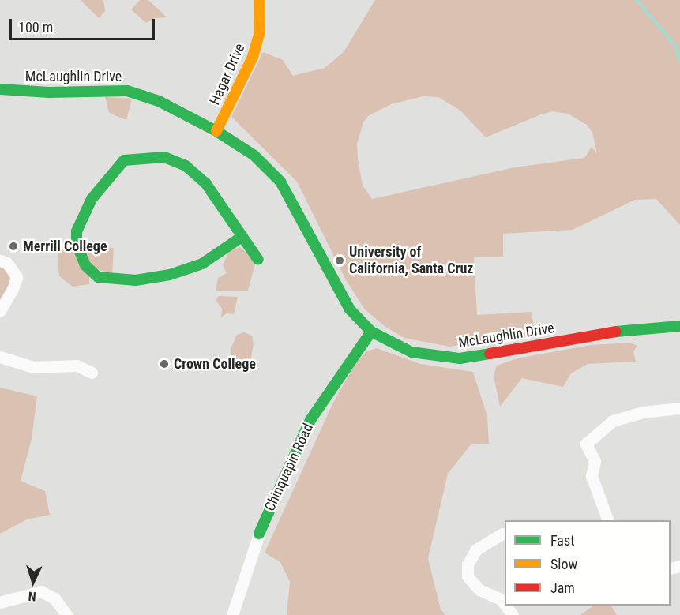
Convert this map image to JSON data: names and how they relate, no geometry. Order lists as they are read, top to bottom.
{
  "streets": {
    "street": ["Hagar Drive", "McLaughlin Drive", "Chinquapin Road"]
  },
  "crossings": [
    ["Hagar Drive", "McLaughlin Drive"],
    ["McLaughlin Drive", "Chinquapin Road"]
  ],
  "places": ["Merrill College", "University of California, Santa Cruz", "Crown College"],
  "legend": ["Fast", "Slow", "Jam"],
  "scale_bar": "100 m",
  "north": "bottom"
}
